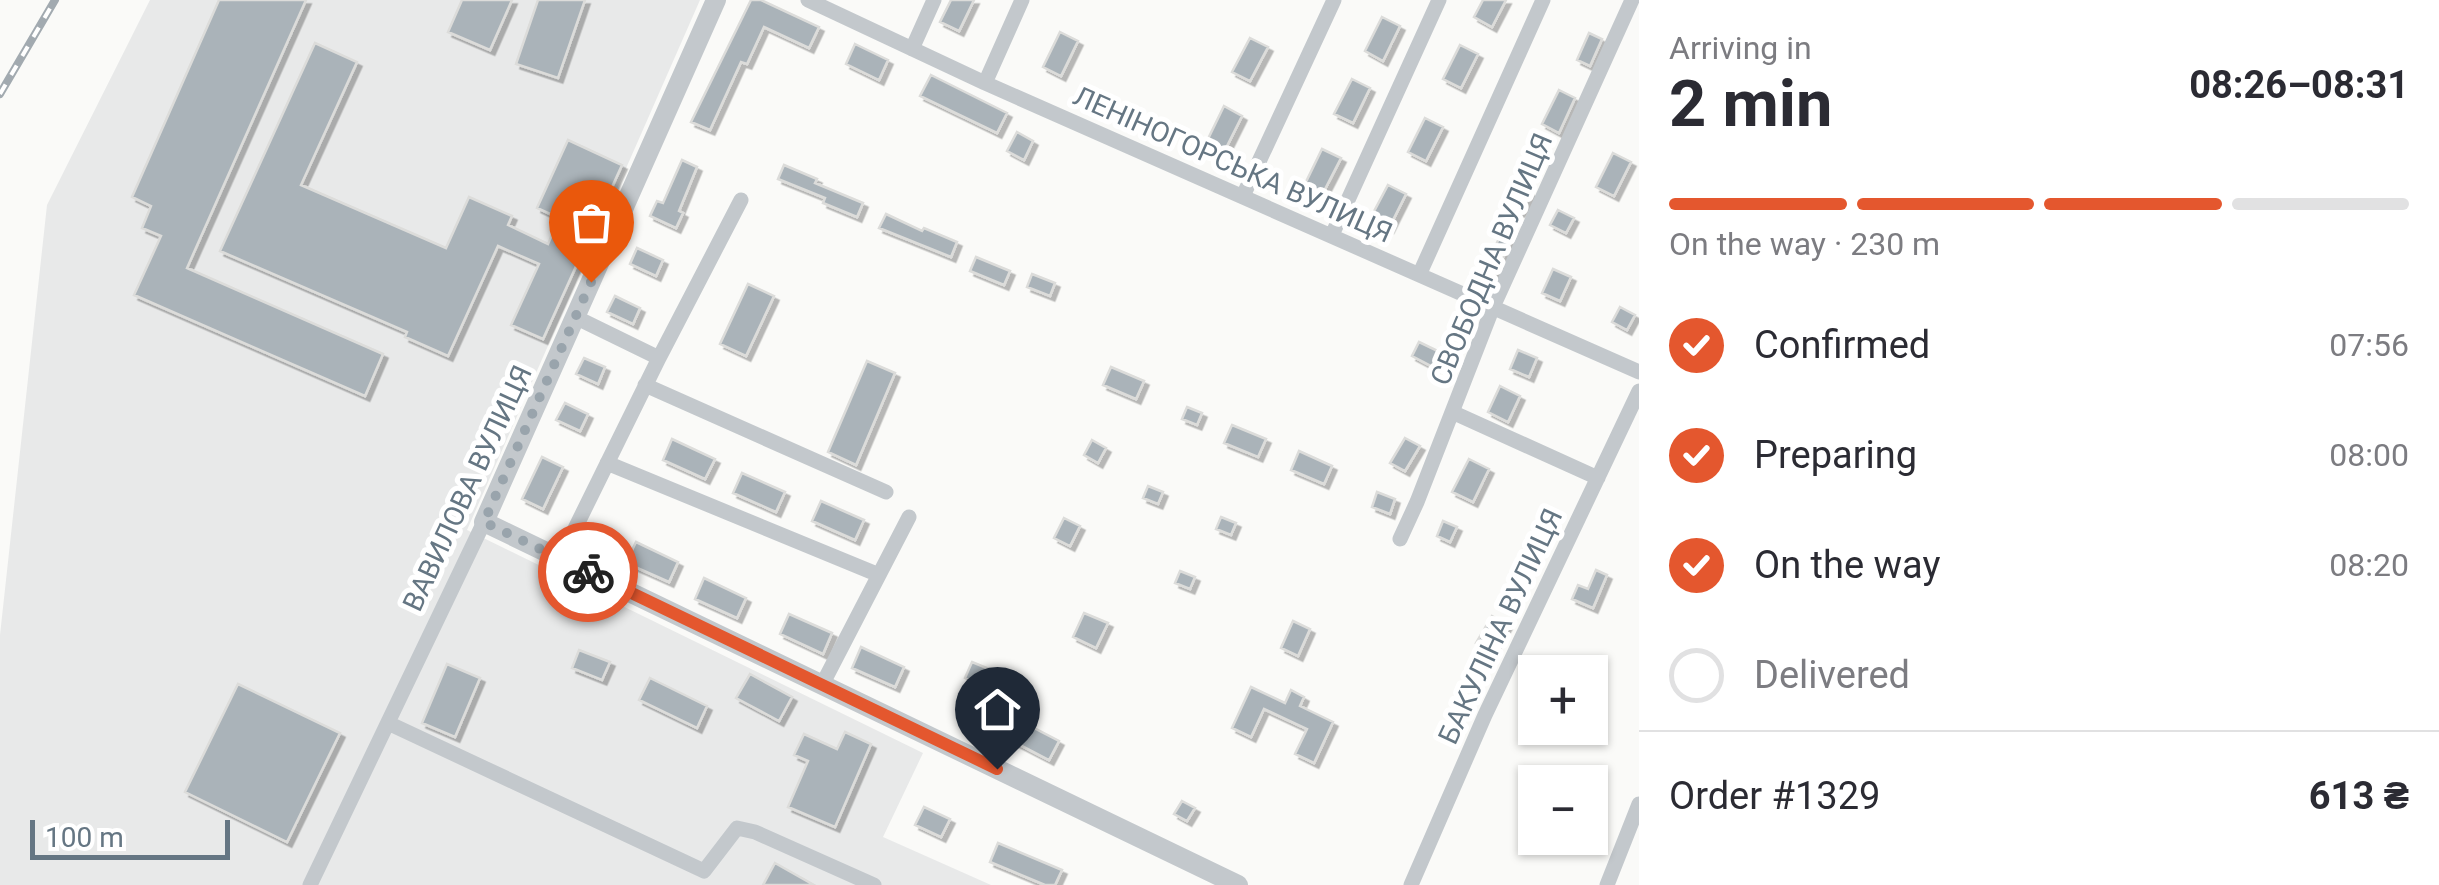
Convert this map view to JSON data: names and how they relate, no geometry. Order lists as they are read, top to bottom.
{
  "streets": {
    "street": [
      "ЛЕНІНОГОРСЬКА ВУЛИЦЯ",
      "СВОБОДНА ВУЛИЦЯ",
      "ВАВИЛОВА ВУЛИЦЯ",
      "БАКУЛІНА ВУЛИЦЯ"
    ]
  },
  "crossings": [
    ["ЛЕНІНОГОРСЬКА ВУЛИЦЯ", "СВОБОДНА ВУЛИЦЯ"]
  ],
  "scale_bar": "100 m",
  "page": {
    "heading": ["2 min", "Arriving in", "08:26–08:31"],
    "panel": ["Order #1329", "613 ₴"],
    "bar": "On the way · 230 m",
    "list": [
      ["Confirmed", "07:56"],
      ["Preparing", "08:00"],
      ["On the way", "08:20"],
      "Delivered"
    ],
    "map_buttons": ["+", "−"],
    "scale": "100 m"
  }
}
